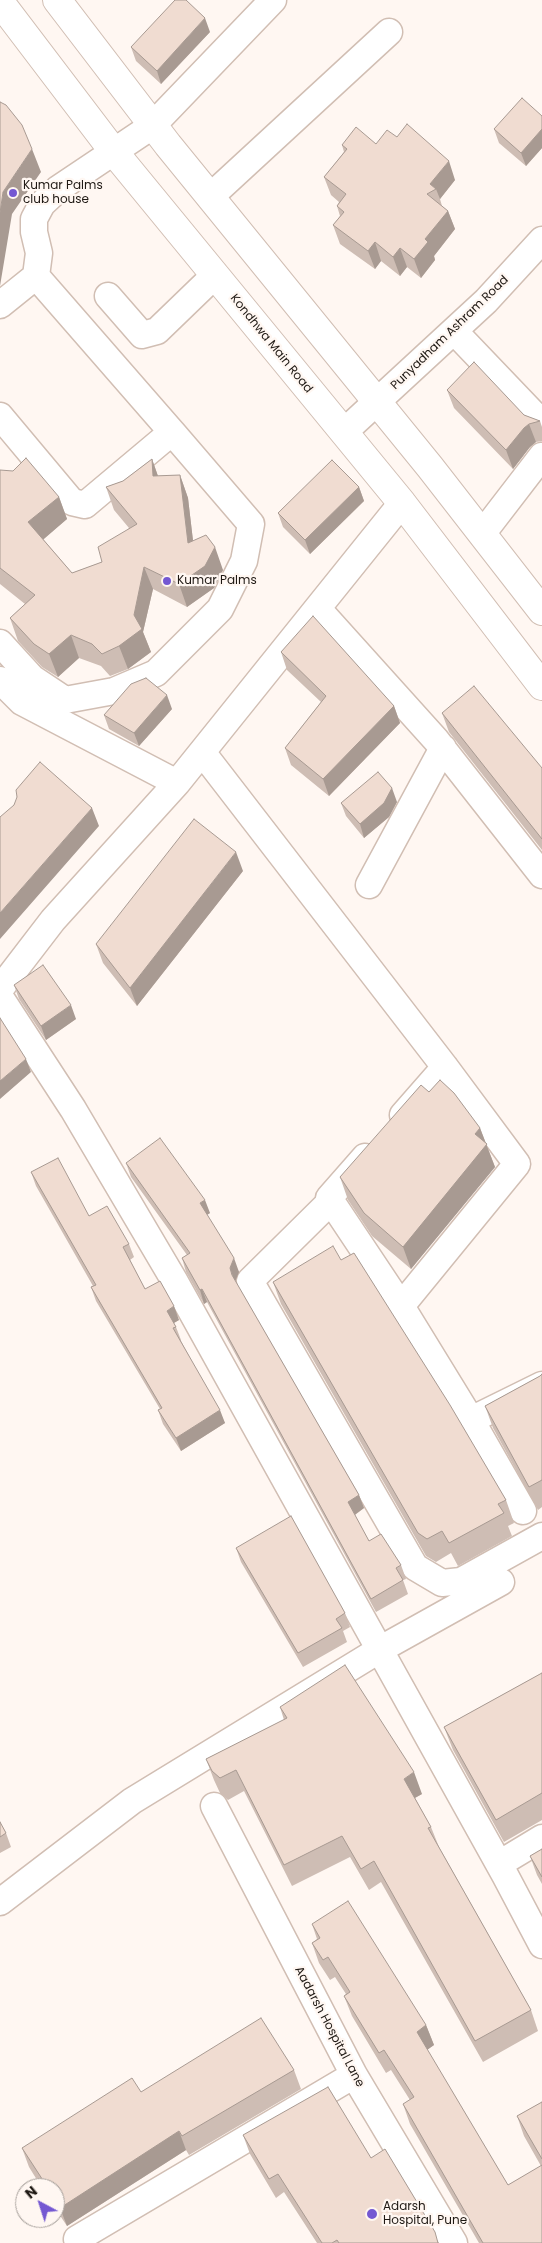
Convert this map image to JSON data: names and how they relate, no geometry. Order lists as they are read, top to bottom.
{
  "streets": {
    "main road": ["Kondhwa Main Road"],
    "street": ["Punyadham Ashram Road", "Aadarsh Hospital Lane"]
  },
  "crossings": [
    ["Punyadham Ashram Road", "Kondhwa Main Road"]
  ],
  "places": ["Kumar Palms club house", "Kumar Palms", "Adarsh Hospital, Pune"],
  "north": "top left"
}
